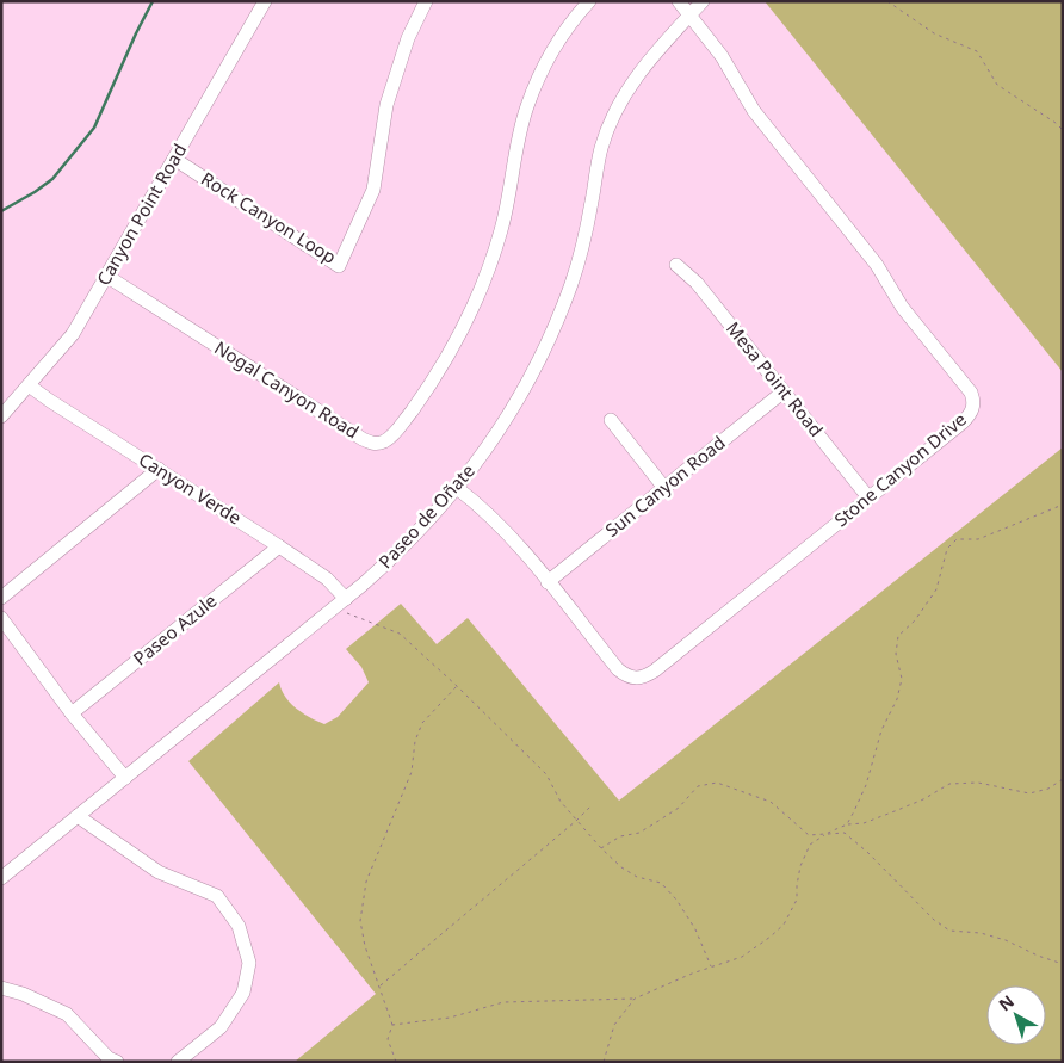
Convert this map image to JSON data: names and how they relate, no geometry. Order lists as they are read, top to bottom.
{
  "streets": {
    "street": [
      "Canyon Point Road",
      "Rock Canyon Loop",
      "Mesa Point Road",
      "Nogal Canyon Road",
      "Stone Canyon Drive",
      "Sun Canyon Road",
      "Canyon Verde",
      "Paseo de Oñate",
      "Paseo Azule"
    ]
  },
  "crossings": [
    ["Canyon Point Road", "Rock Canyon Loop"],
    ["Canyon Point Road", "Nogal Canyon Road"],
    ["Canyon Point Road", "Canyon Verde"],
    ["Mesa Point Road", "Stone Canyon Drive"],
    ["Mesa Point Road", "Sun Canyon Road"],
    ["Stone Canyon Drive", "Sun Canyon Road"],
    ["Stone Canyon Drive", "Paseo de Oñate"],
    ["Canyon Verde", "Paseo de Oñate"],
    ["Canyon Verde", "Paseo Azule"]
  ],
  "north": "top left"
}
